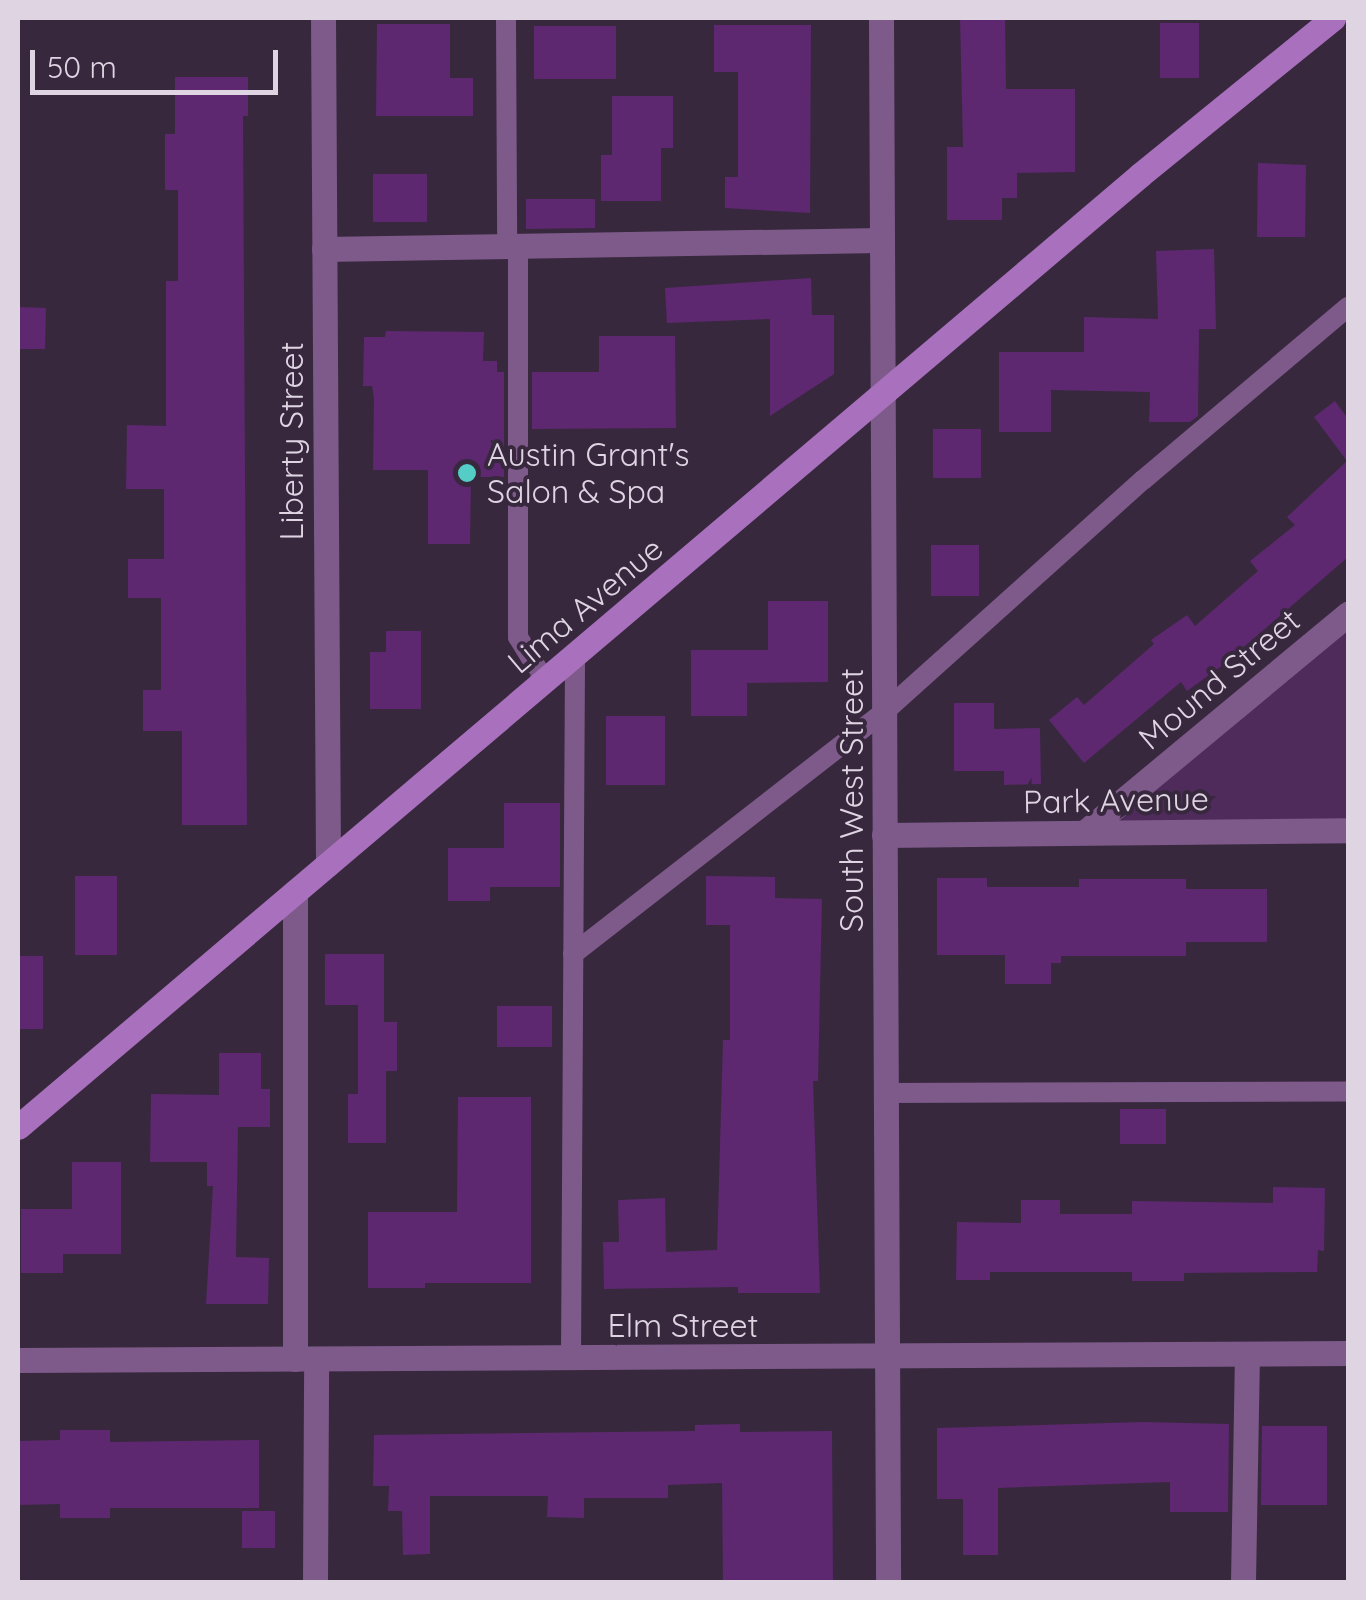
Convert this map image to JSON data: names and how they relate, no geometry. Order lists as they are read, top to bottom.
{
  "streets": {
    "main road": ["Lima Avenue"],
    "street": [
      "Liberty Street",
      "Mound Street",
      "South West Street",
      "Park Avenue",
      "Elm Street"
    ]
  },
  "crossings": [
    ["Liberty Street", "Lima Avenue"],
    ["Lima Avenue", "South West Street"],
    ["Mound Street", "Park Avenue"],
    ["South West Street", "Park Avenue"],
    ["South West Street", "Elm Street"]
  ],
  "places": ["Austin Grant's Salon & Spa"],
  "scale_bar": "50 m"
}
